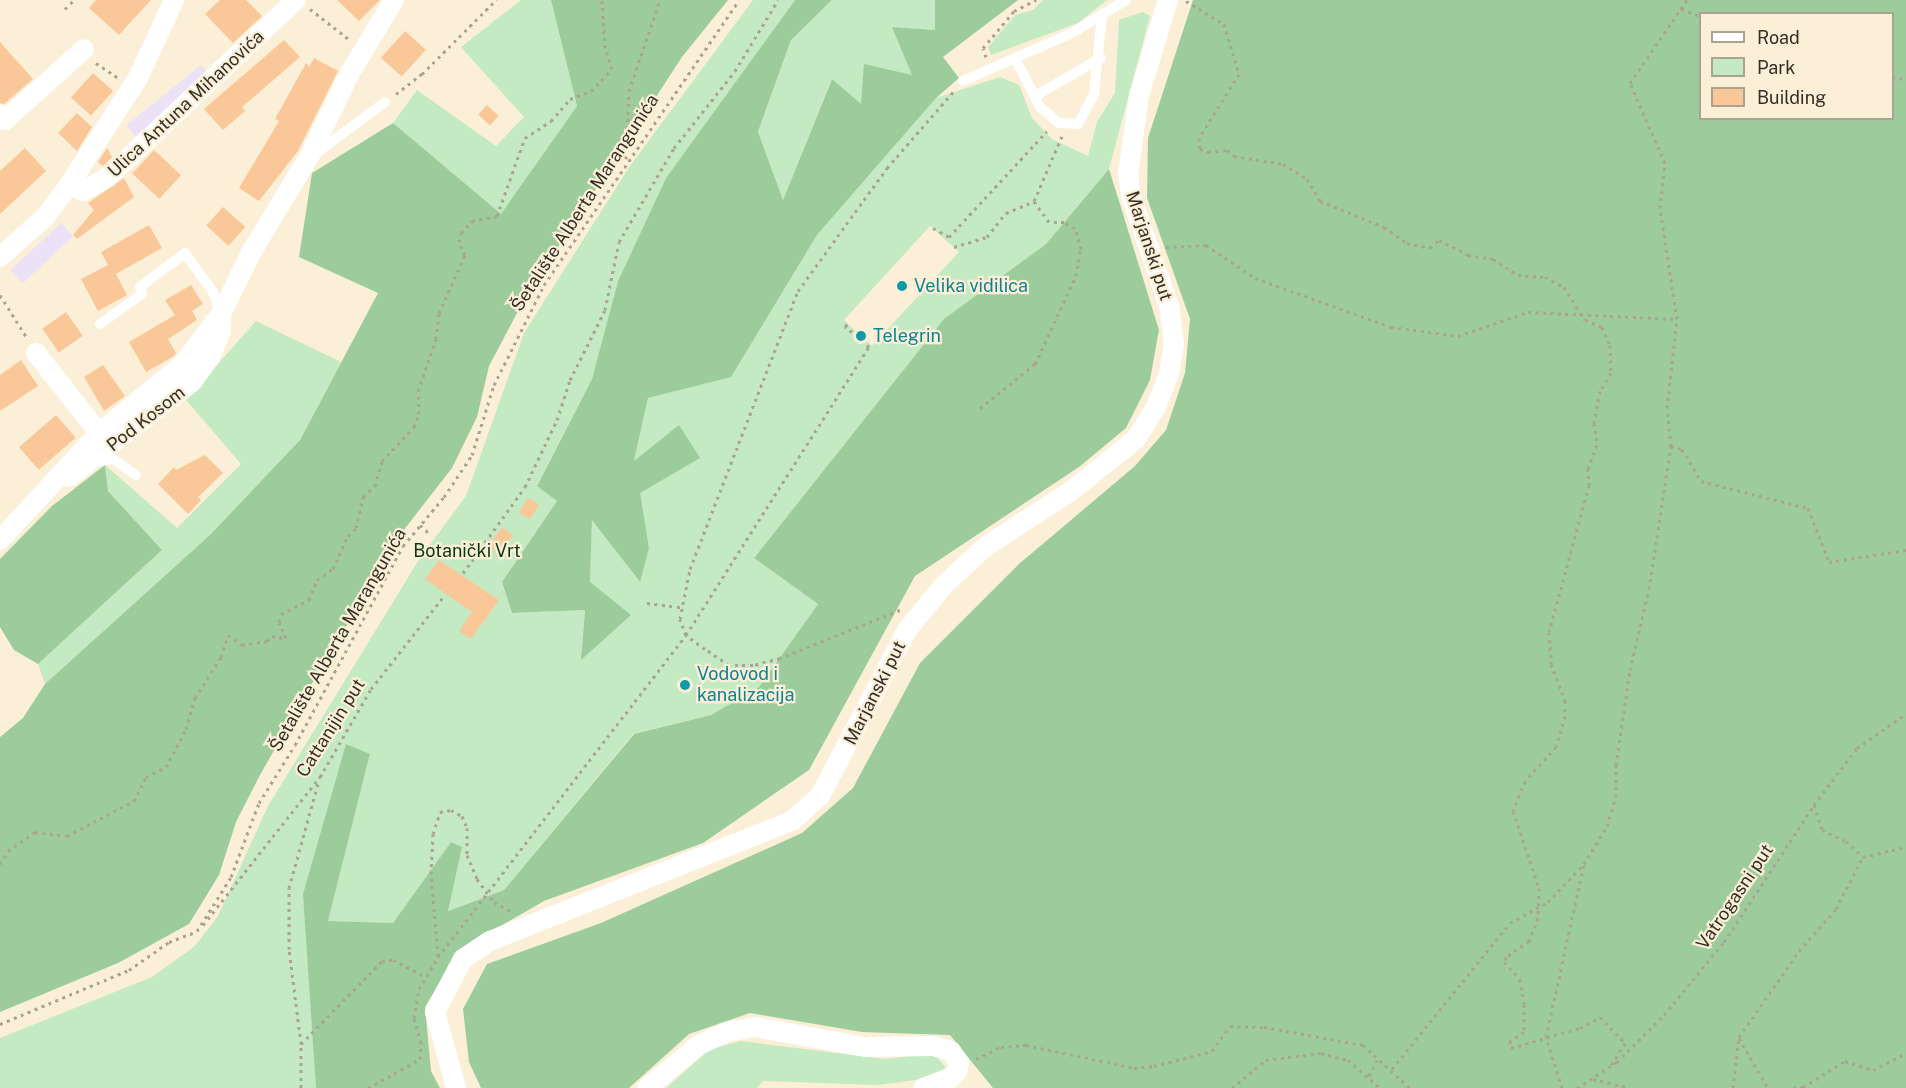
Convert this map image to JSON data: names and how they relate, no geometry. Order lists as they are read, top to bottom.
{
  "streets": {
    "street": ["Ulica Antuna Mihanovića", "Marjanski put", "Pod Kosom"],
    "path": ["Šetalište Alberta Marangunića", "Cattanijin put", "Vatrogasni put"]
  },
  "crossings": [
    ["Šetalište Alberta Marangunića", "Cattanijin put"]
  ],
  "parks": ["Botanički Vrt"],
  "places": ["Velika vidilica", "Telegrin", "Vodovod i kanalizacija"],
  "legend": ["Road", "Park", "Building"]
}
